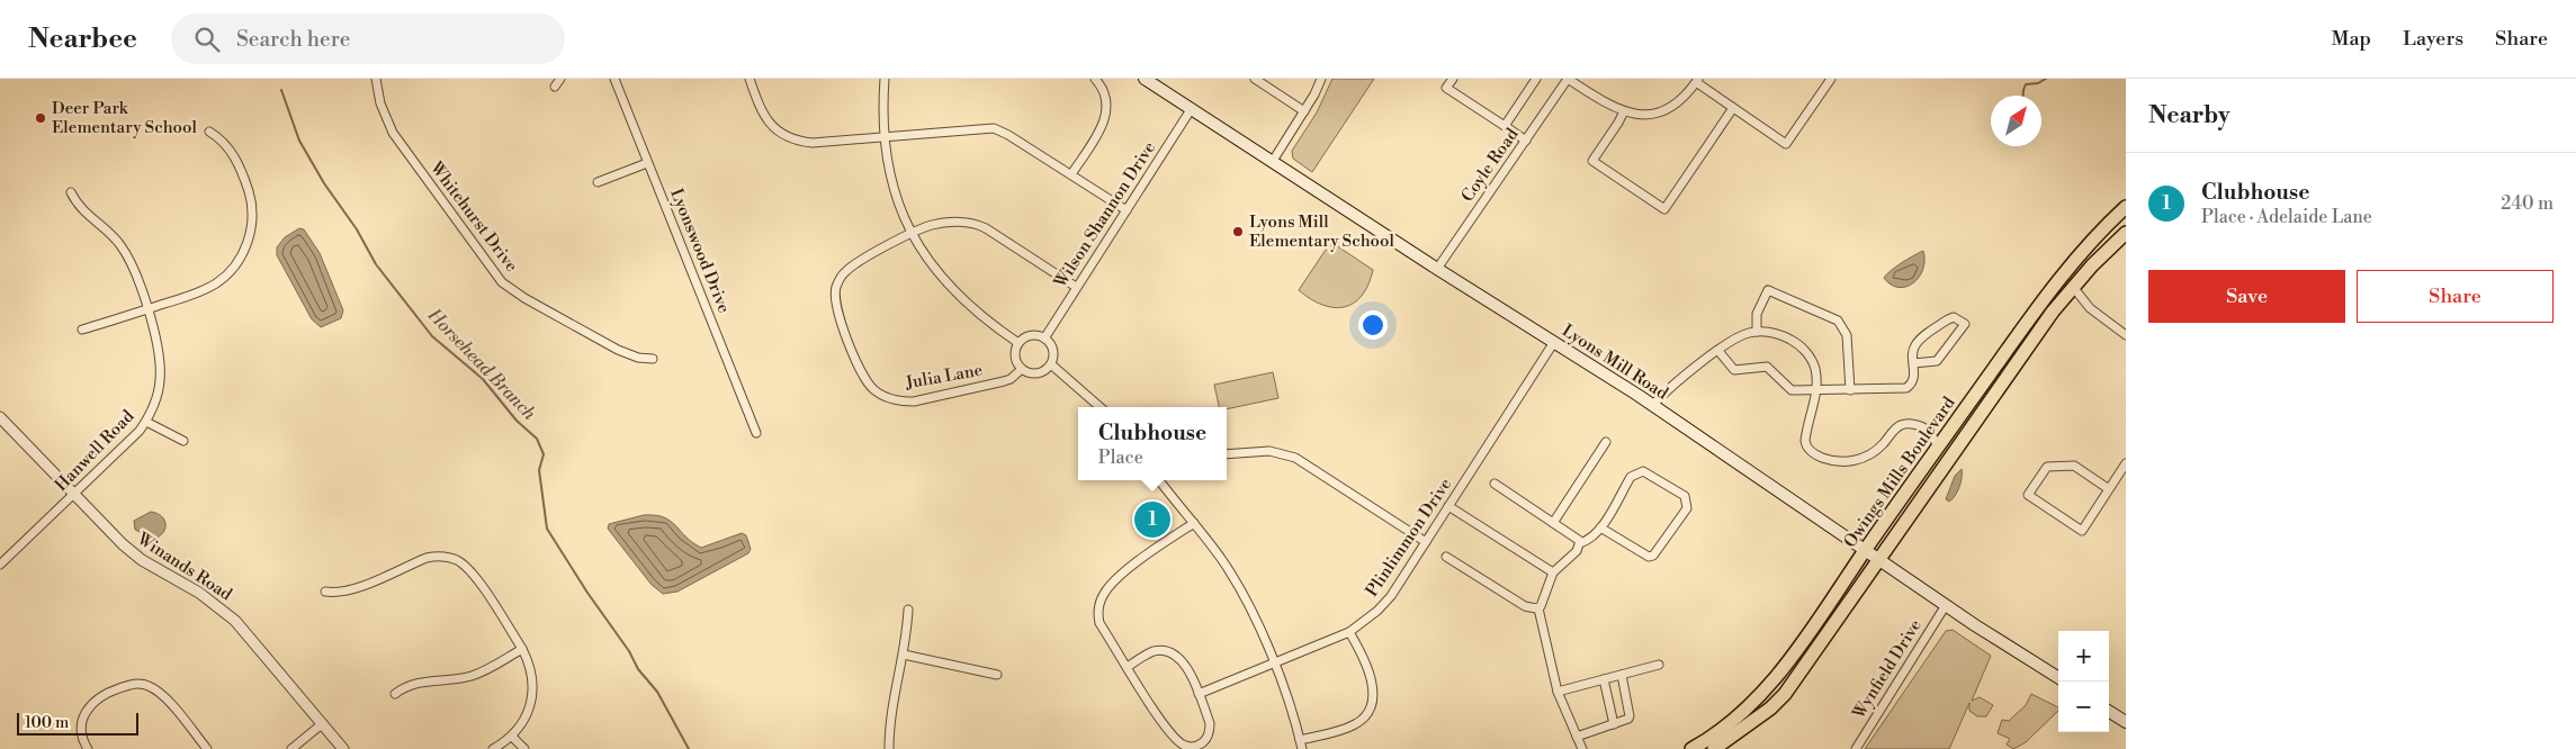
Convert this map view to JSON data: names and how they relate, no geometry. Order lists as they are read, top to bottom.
{
  "streets": {
    "main road": ["Lyons Mill Road", "Owings Mills Boulevard"],
    "street": [
      "Coyle Road",
      "Wilson Shannon Drive",
      "Whitehurst Drive",
      "Lyonswood Drive",
      "Julia Lane",
      "Hanwell Road",
      "Plinlimmon Drive",
      "Winands Road",
      "Wynfield Drive"
    ]
  },
  "crossings": [
    ["Coyle Road", "Lyons Mill Road"],
    ["Wilson Shannon Drive", "Lyons Mill Road"],
    ["Wilson Shannon Drive", "Julia Lane"],
    ["Lyons Mill Road", "Owings Mills Boulevard"],
    ["Lyons Mill Road", "Plinlimmon Drive"],
    ["Lyons Mill Road", "Wynfield Drive"],
    ["Hanwell Road", "Winands Road"]
  ],
  "water": ["Horsehead Branch"],
  "places": ["Deer Park Elementary School", "Lyons Mill Elementary School"],
  "scale_bar": "100 m",
  "north": "top right",
  "page": {
    "header": "Nearbee",
    "search": "Search here",
    "nav": ["Map", "Layers", "Share"],
    "heading": "Nearby",
    "list": [
      {
        "mark": "1",
        "name": "Clubhouse",
        "note": "Place · Adelaide Lane",
        "value": "240 m"
      }
    ],
    "buttons": ["Save", "Share"],
    "popup": ["Clubhouse", "Place"],
    "pins": "1",
    "map_buttons": ["+", "−"],
    "scale": "100 m"
  }
}
